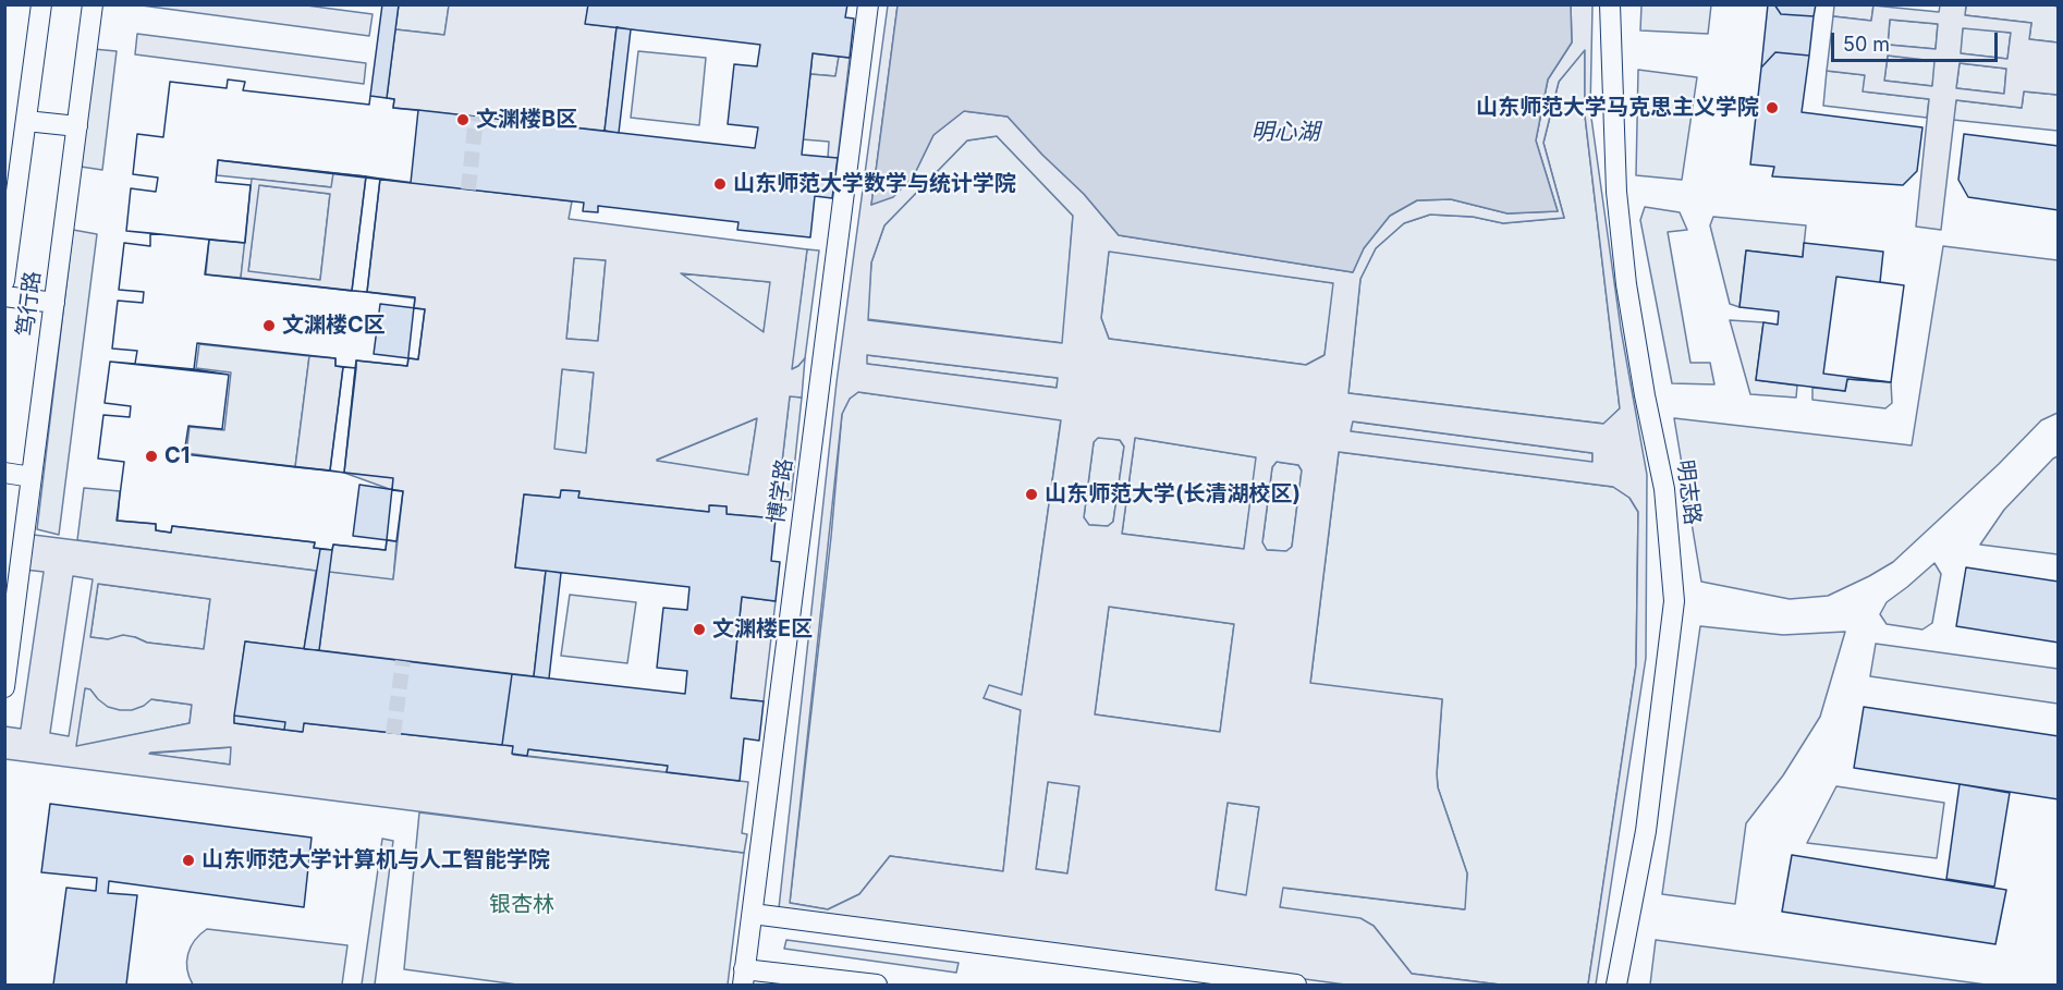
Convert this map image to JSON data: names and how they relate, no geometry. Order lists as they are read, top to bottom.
{
  "streets": {
    "street": ["笃行路", "博学路", "明志路"]
  },
  "water": ["明心湖"],
  "parks": ["银杏林"],
  "places": [
    "山东师范大学马克思主义学院",
    "文渊楼B区",
    "山东师范大学数学与统计学院",
    "文渊楼C区",
    "C1",
    "山东师范大学(长清湖校区)",
    "文渊楼E区",
    "山东师范大学计算机与人工智能学院"
  ],
  "scale_bar": "50 m"
}
